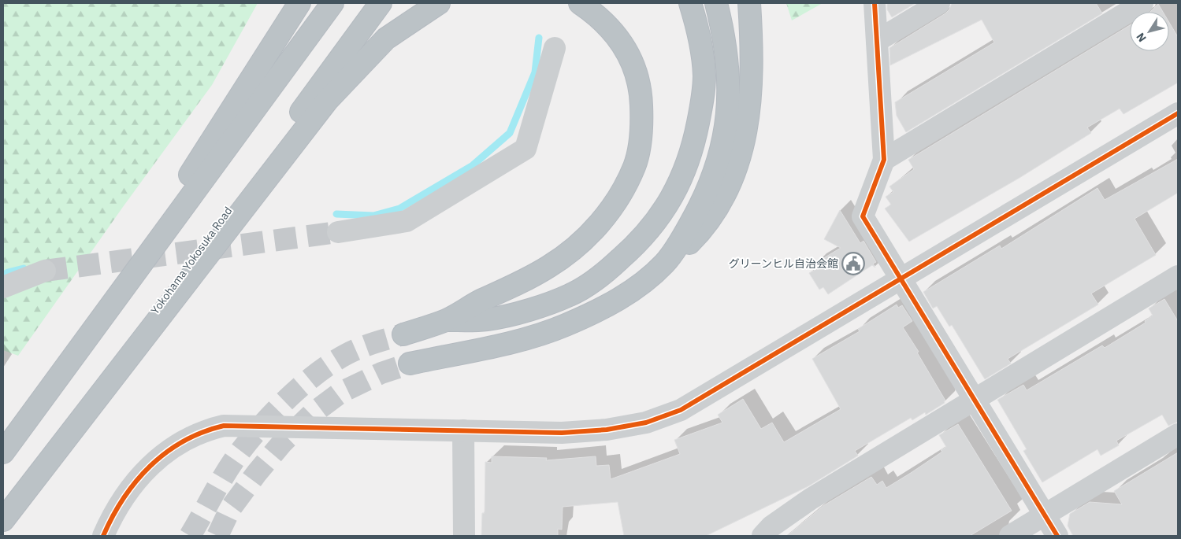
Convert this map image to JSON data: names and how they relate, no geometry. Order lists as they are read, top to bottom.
{
  "streets": {
    "highway": ["Yokohama Yokosuka Road"]
  },
  "places": {
    "public building": ["グリーンヒル自治会館"]
  },
  "north": "bottom left"
}
